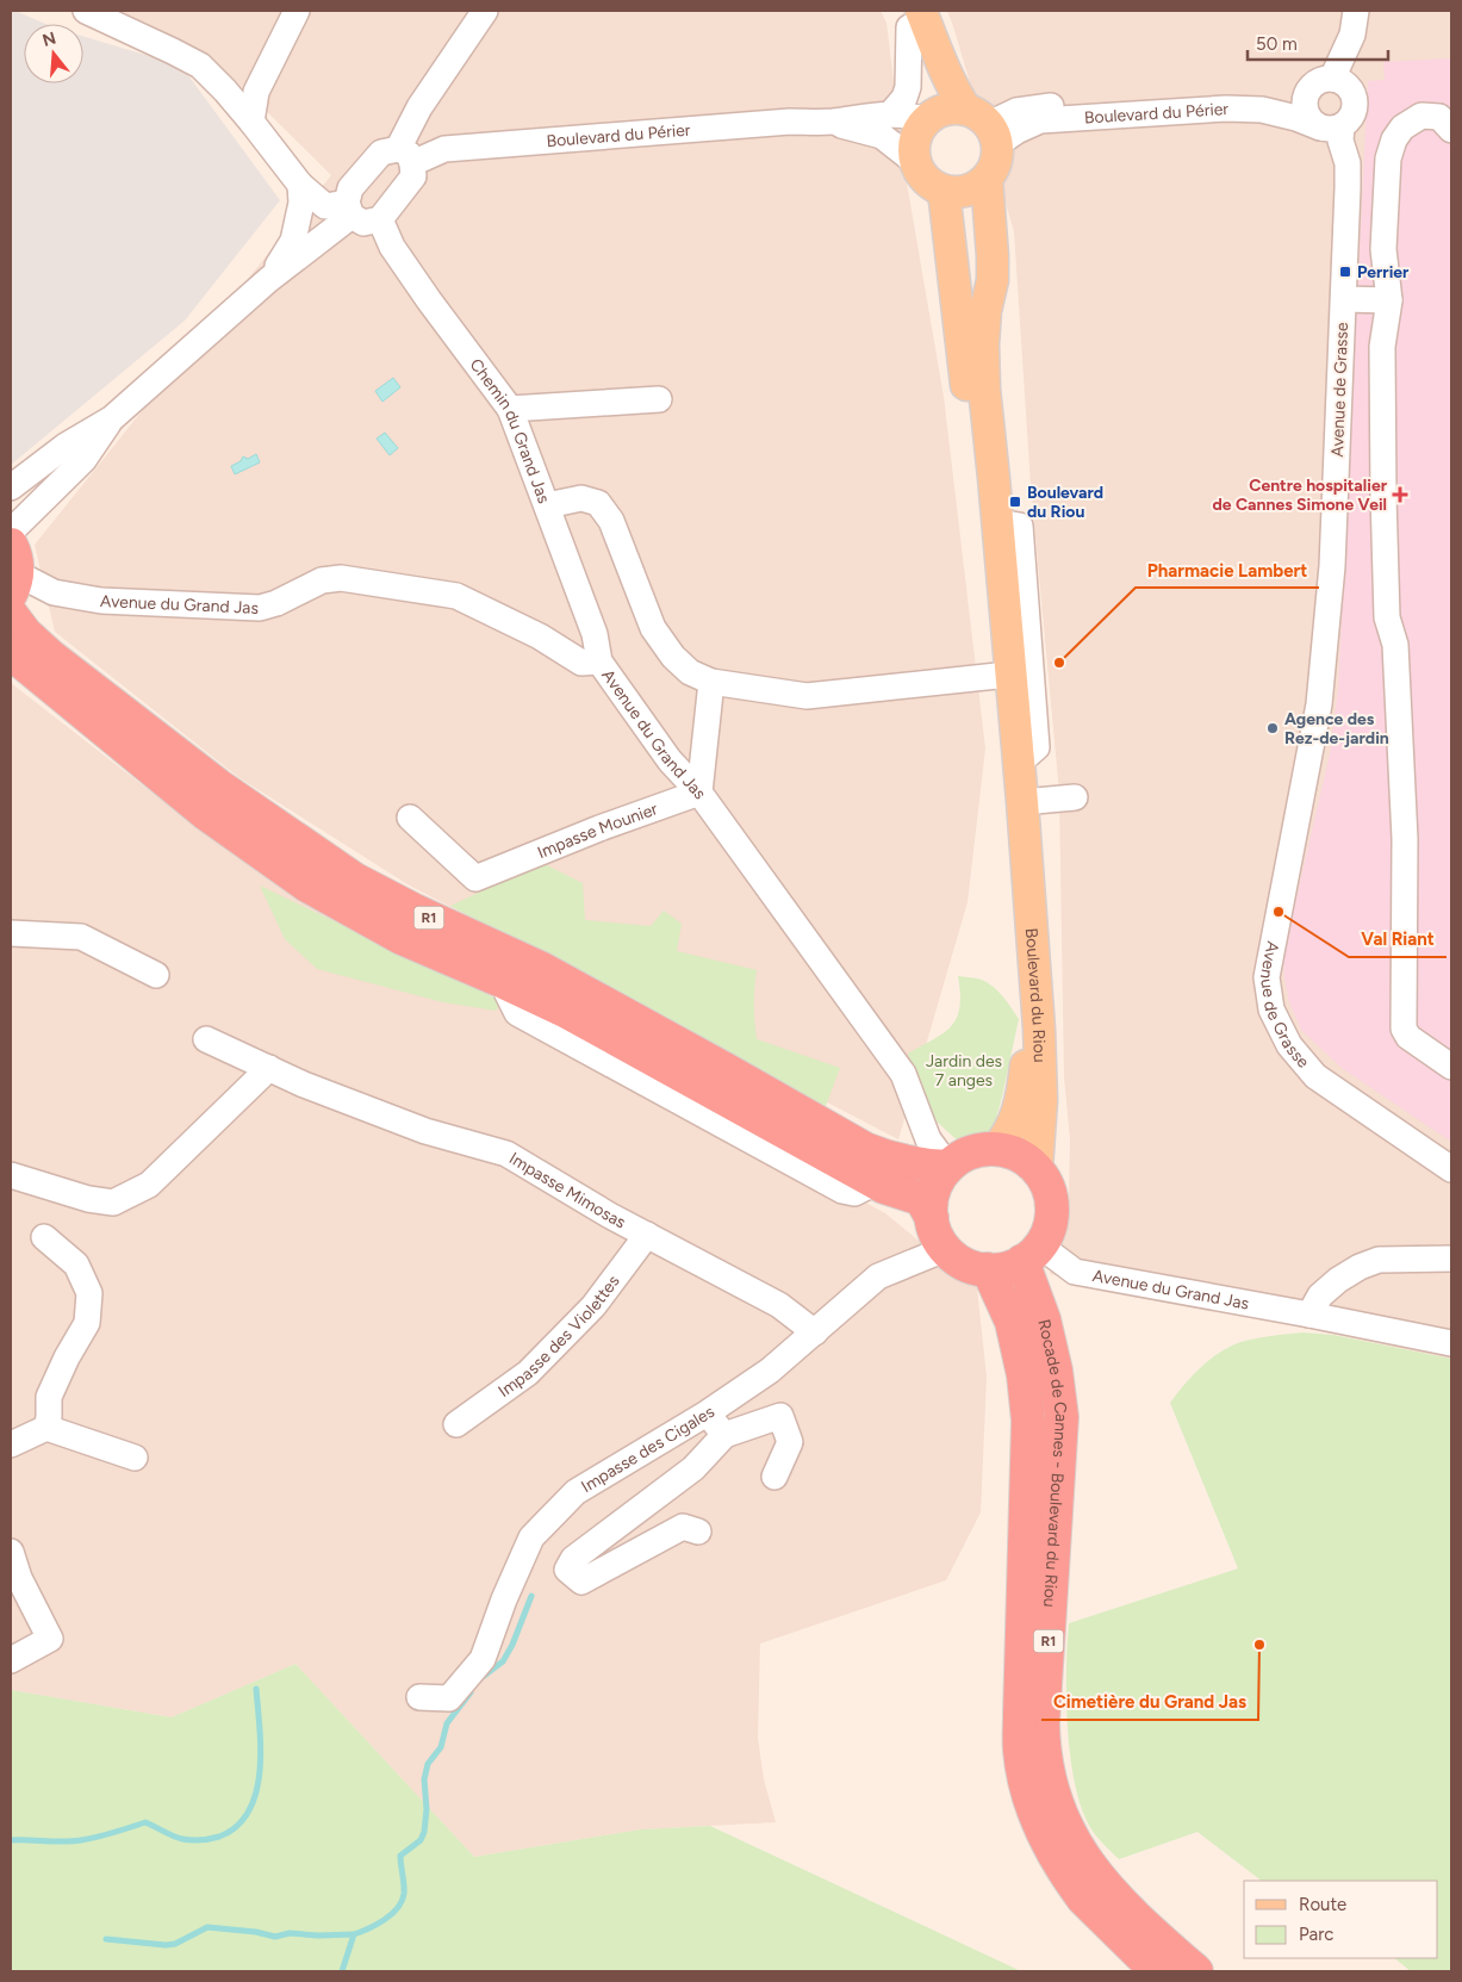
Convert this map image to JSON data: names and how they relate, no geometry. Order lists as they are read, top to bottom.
{
  "streets": {
    "highway": ["R1", "Rocade de Cannes - Boulevard du Riou"],
    "main road": ["Boulevard du Riou"],
    "street": [
      "Boulevard du Périer",
      "Avenue de Grasse",
      "Chemin du Grand Jas",
      "Avenue du Grand Jas",
      "Impasse Mounier",
      "Impasse Mimosas",
      "Impasse des Violettes",
      "Impasse des Cigales"
    ]
  },
  "crossings": [
    ["Boulevard du Périer", "Avenue de Grasse"],
    ["Boulevard du Périer", "Boulevard du Riou"],
    ["Chemin du Grand Jas", "Avenue du Grand Jas"],
    ["Avenue du Grand Jas", "Impasse Mounier"],
    ["Avenue du Grand Jas", "R1"],
    ["Avenue du Grand Jas", "Boulevard du Riou"],
    ["Avenue du Grand Jas", "Impasse des Cigales"],
    ["Avenue du Grand Jas", "Rocade de Cannes - Boulevard du Riou"],
    ["R1", "Boulevard du Riou"],
    ["R1", "Impasse des Cigales"],
    ["R1", "Rocade de Cannes - Boulevard du Riou"],
    ["Boulevard du Riou", "Impasse des Cigales"],
    ["Boulevard du Riou", "Rocade de Cannes - Boulevard du Riou"],
    ["Impasse Mimosas", "Impasse des Violettes"],
    ["Impasse Mimosas", "Impasse des Cigales"],
    ["Impasse des Cigales", "Rocade de Cannes - Boulevard du Riou"]
  ],
  "parks": ["Jardin des 7 anges"],
  "places": {
    "transit": ["Perrier", "Boulevard du Riou"],
    "health": ["Centre hospitalier de Cannes Simone Veil"],
    "other": [
      "Pharmacie Lambert",
      "Agence des Rez-de-jardin",
      "Val Riant",
      "Cimetière du Grand Jas"
    ]
  },
  "legend": ["Route", "Parc"],
  "scale_bar": "50 m",
  "north": "top"
}
